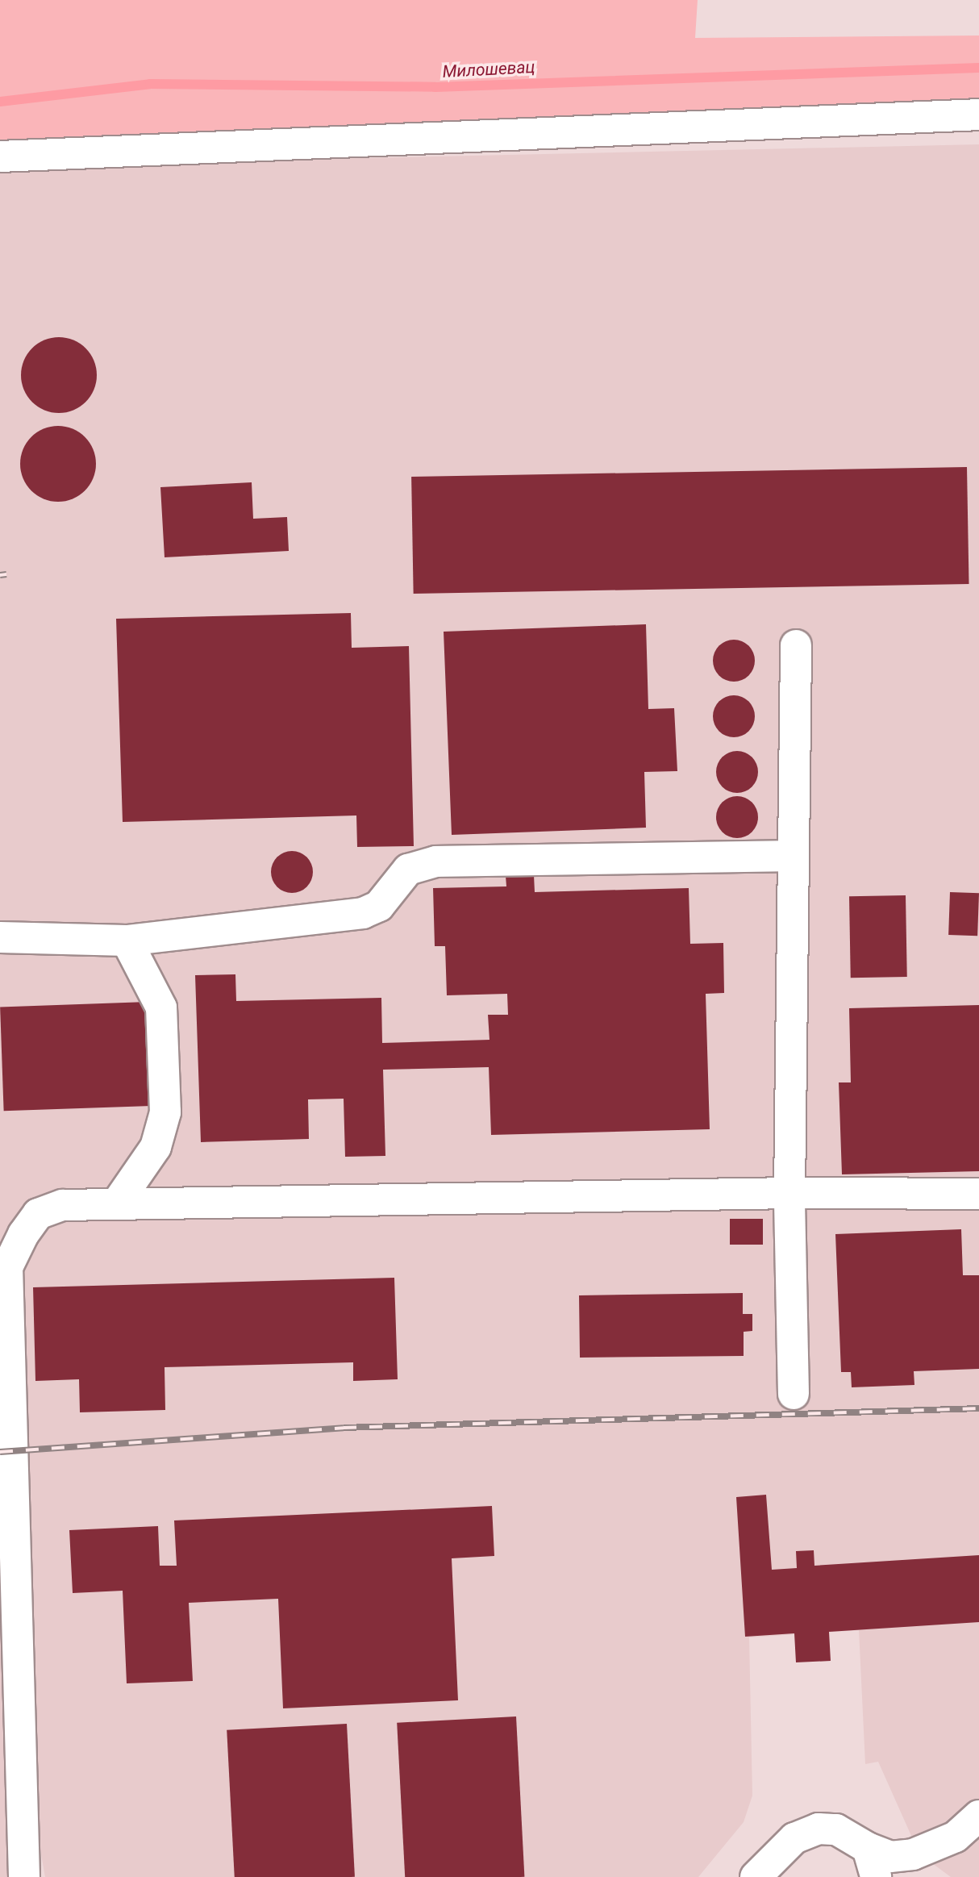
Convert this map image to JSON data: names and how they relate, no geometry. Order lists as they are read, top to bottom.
{
  "water": ["Милошевац"]
}
